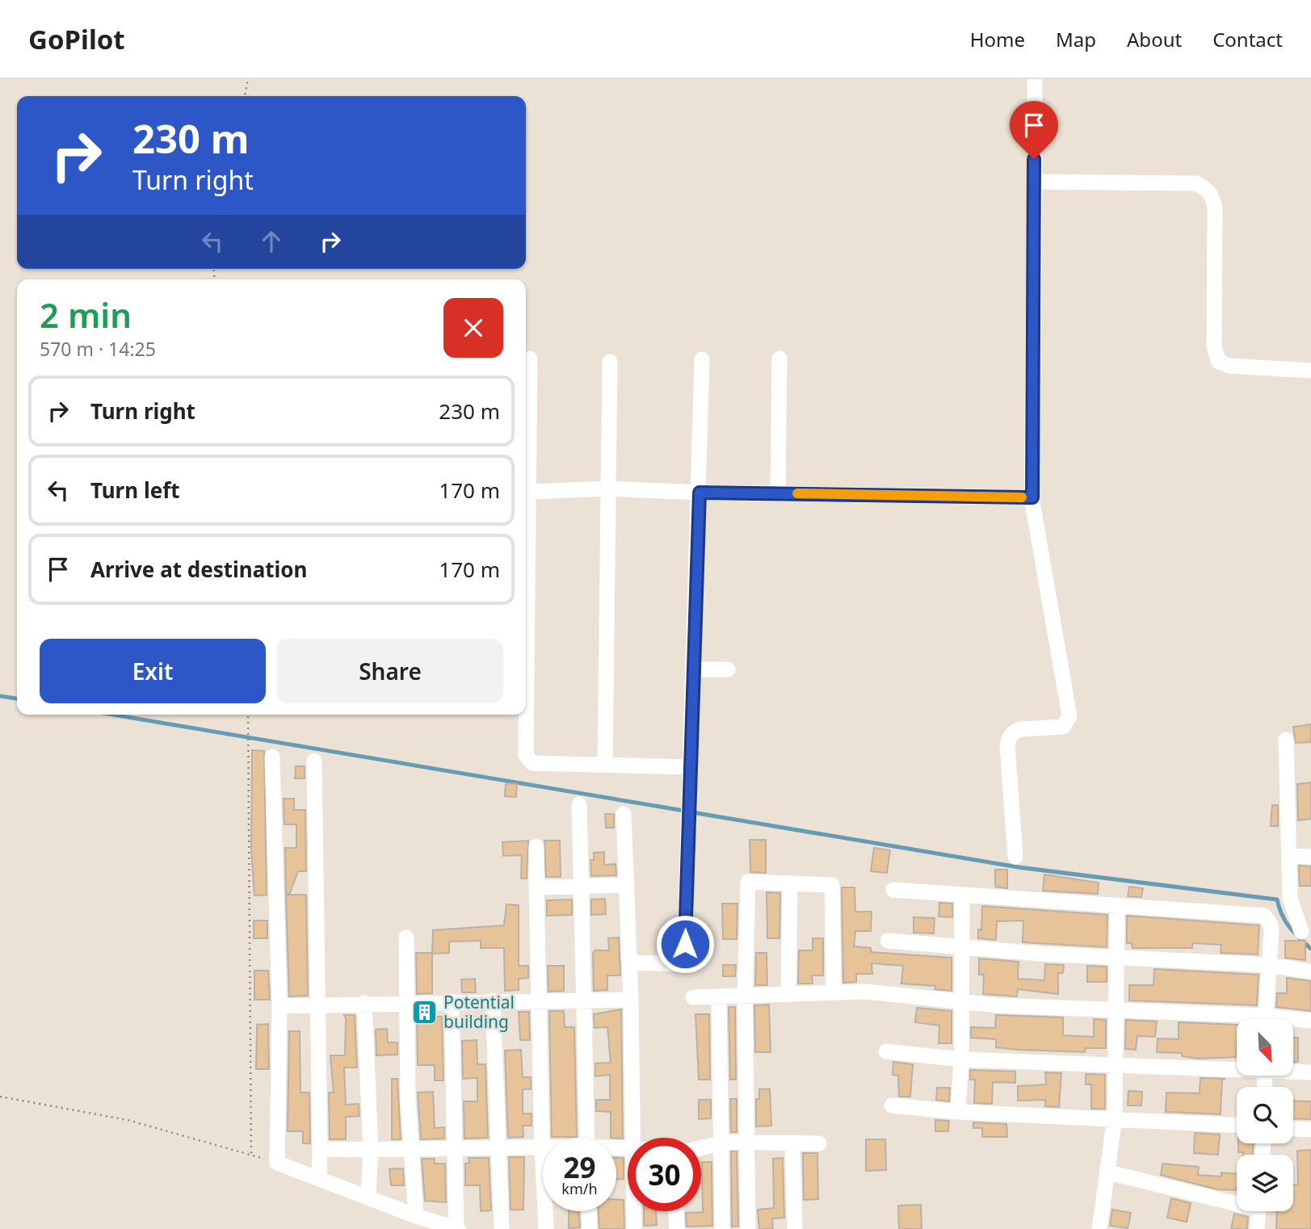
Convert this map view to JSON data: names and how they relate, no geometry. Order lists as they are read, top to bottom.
{
  "places": {
    "building": ["Potential building"]
  },
  "north": "bottom right",
  "page": {
    "header": "GoPilot",
    "nav": [
      "Home",
      "Map",
      "About",
      "Contact"
    ],
    "turn": ["230 m", "Turn right"],
    "heading": ["2 min", "570 m · 14:25"],
    "list": [
      {
        "name": "Turn right",
        "value": "230 m"
      },
      {
        "name": "Turn left",
        "value": "170 m"
      },
      {
        "name": "Arrive at destination",
        "value": "170 m"
      }
    ],
    "buttons": ["Exit", "Share"],
    "speed": "29 km/h",
    "limit": "30"
  }
}
